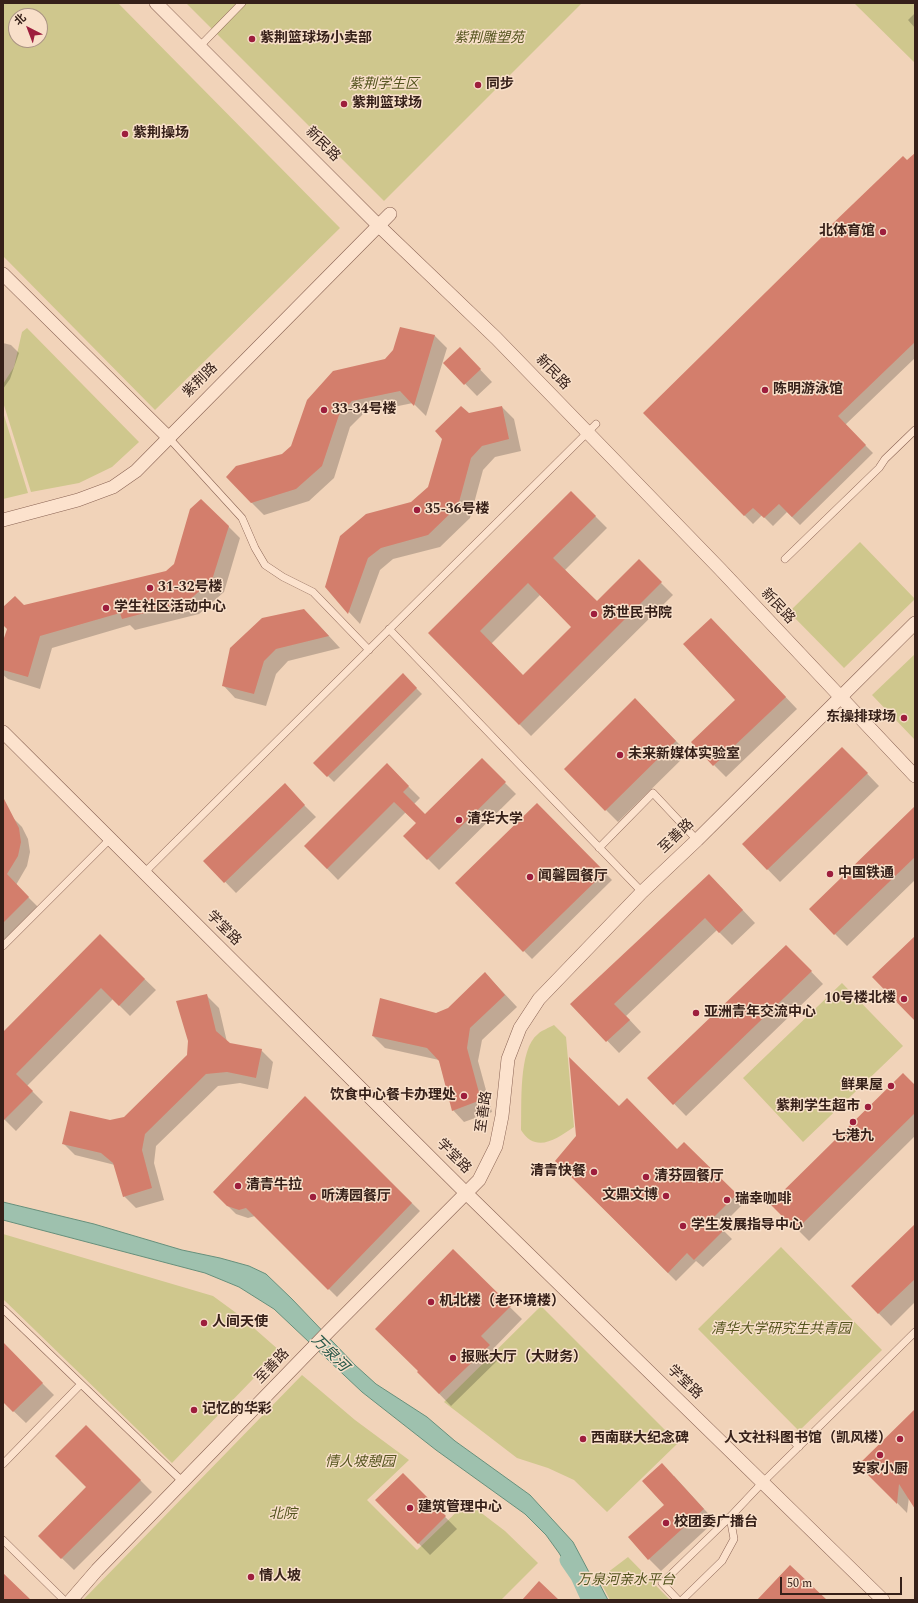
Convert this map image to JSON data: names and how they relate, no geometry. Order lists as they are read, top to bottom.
{
  "streets": {
    "street": [
      "新民路",
      "紫荆路",
      "至善路",
      "学堂路"
    ]
  },
  "crossings": [
    ["新民路", "紫荆路"],
    ["新民路", "至善路"],
    ["至善路", "学堂路"]
  ],
  "water": ["万泉河"],
  "parks": [
    "紫荆雕塑苑",
    "紫荆学生区",
    "清华大学研究生共青园",
    "情人坡憩园",
    "北院",
    "万泉河亲水平台"
  ],
  "places": [
    "紫荆篮球场小卖部",
    "同步",
    "紫荆篮球场",
    "紫荆操场",
    "北体育馆",
    "陈明游泳馆",
    "33-34号楼",
    "35-36号楼",
    "31-32号楼",
    "学生社区活动中心",
    "苏世民书院",
    "东操排球场",
    "未来新媒体实验室",
    "清华大学",
    "中国铁通",
    "闻馨园餐厅",
    "10号楼北楼",
    "亚洲青年交流中心",
    "鲜果屋",
    "饮食中心餐卡办理处",
    "紫荆学生超市",
    "七港九",
    "清青快餐",
    "清芬园餐厅",
    "清青牛拉",
    "文鼎文博",
    "听涛园餐厅",
    "瑞幸咖啡",
    "学生发展指导中心",
    "机北楼（老环境楼）",
    "人间天使",
    "报账大厅（大财务）",
    "记忆的华彩",
    "西南联大纪念碑",
    "人文社科图书馆（凯风楼）",
    "安家小厨",
    "建筑管理中心",
    "校团委广播台",
    "情人坡"
  ],
  "scale_bar": "50 m",
  "north": "top left"
}
